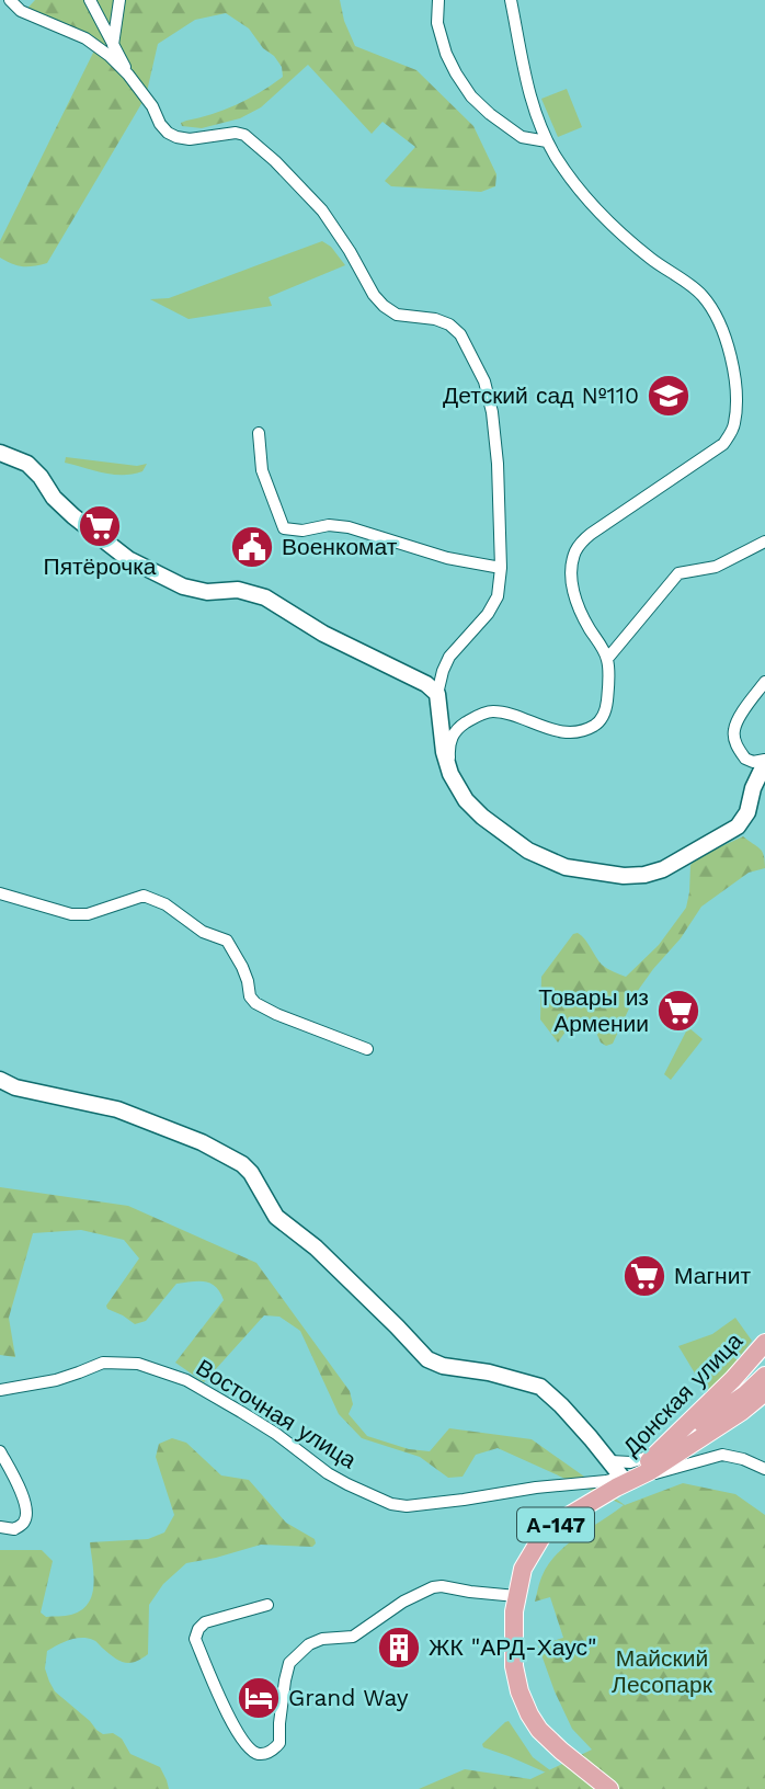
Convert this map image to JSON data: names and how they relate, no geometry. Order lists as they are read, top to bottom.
{
  "streets": {
    "main road": ["Донская улица", "А-147"],
    "street": ["Восточная улица"]
  },
  "crossings": [
    ["Донская улица", "Восточная улица"],
    ["Донская улица", "А-147"],
    ["Восточная улица", "А-147"]
  ],
  "parks": ["Майский Лесопарк"],
  "places": {
    "school or university": ["Детский сад №110"],
    "supermarket": ["Пятёрочка", "Товары из Армении", "Магнит"],
    "public building": ["Военкомат"],
    "building": ["ЖК \"АРД-Хаус\""],
    "hotel": ["Grand Way"]
  }
}
